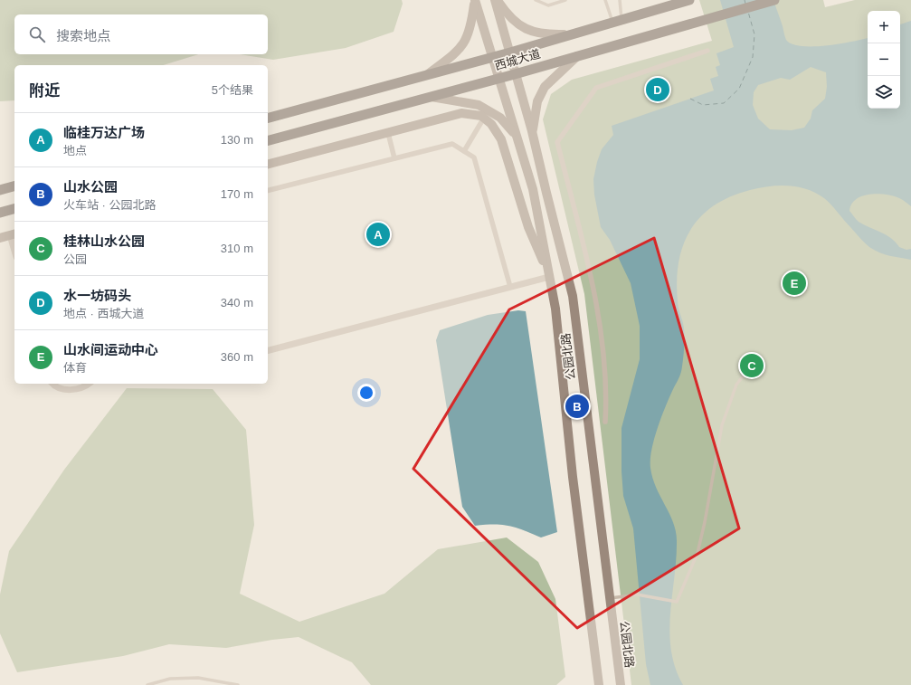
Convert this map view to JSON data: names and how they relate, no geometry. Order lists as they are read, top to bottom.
{
  "streets": {
    "highway": ["西城大道"],
    "main road": ["公园北路"]
  },
  "crossings": [
    ["西城大道", "公园北路"]
  ],
  "page": {
    "map_buttons": ["+", "−"],
    "search": "搜索地点",
    "heading": ["附近", "5个结果"],
    "pins": [
      "D",
      "A",
      "E",
      "C",
      "B"
    ],
    "list": [
      {
        "mark": "A",
        "name": "临桂万达广场",
        "note": "地点",
        "value": "130 m"
      },
      {
        "mark": "B",
        "name": "山水公园",
        "note": "火车站 · 公园北路",
        "value": "170 m"
      },
      {
        "mark": "C",
        "name": "桂林山水公园",
        "note": "公园",
        "value": "310 m"
      },
      {
        "mark": "D",
        "name": "水一坊码头",
        "note": "地点 · 西城大道",
        "value": "340 m"
      },
      {
        "mark": "E",
        "name": "山水间运动中心",
        "note": "体育",
        "value": "360 m"
      }
    ]
  }
}
